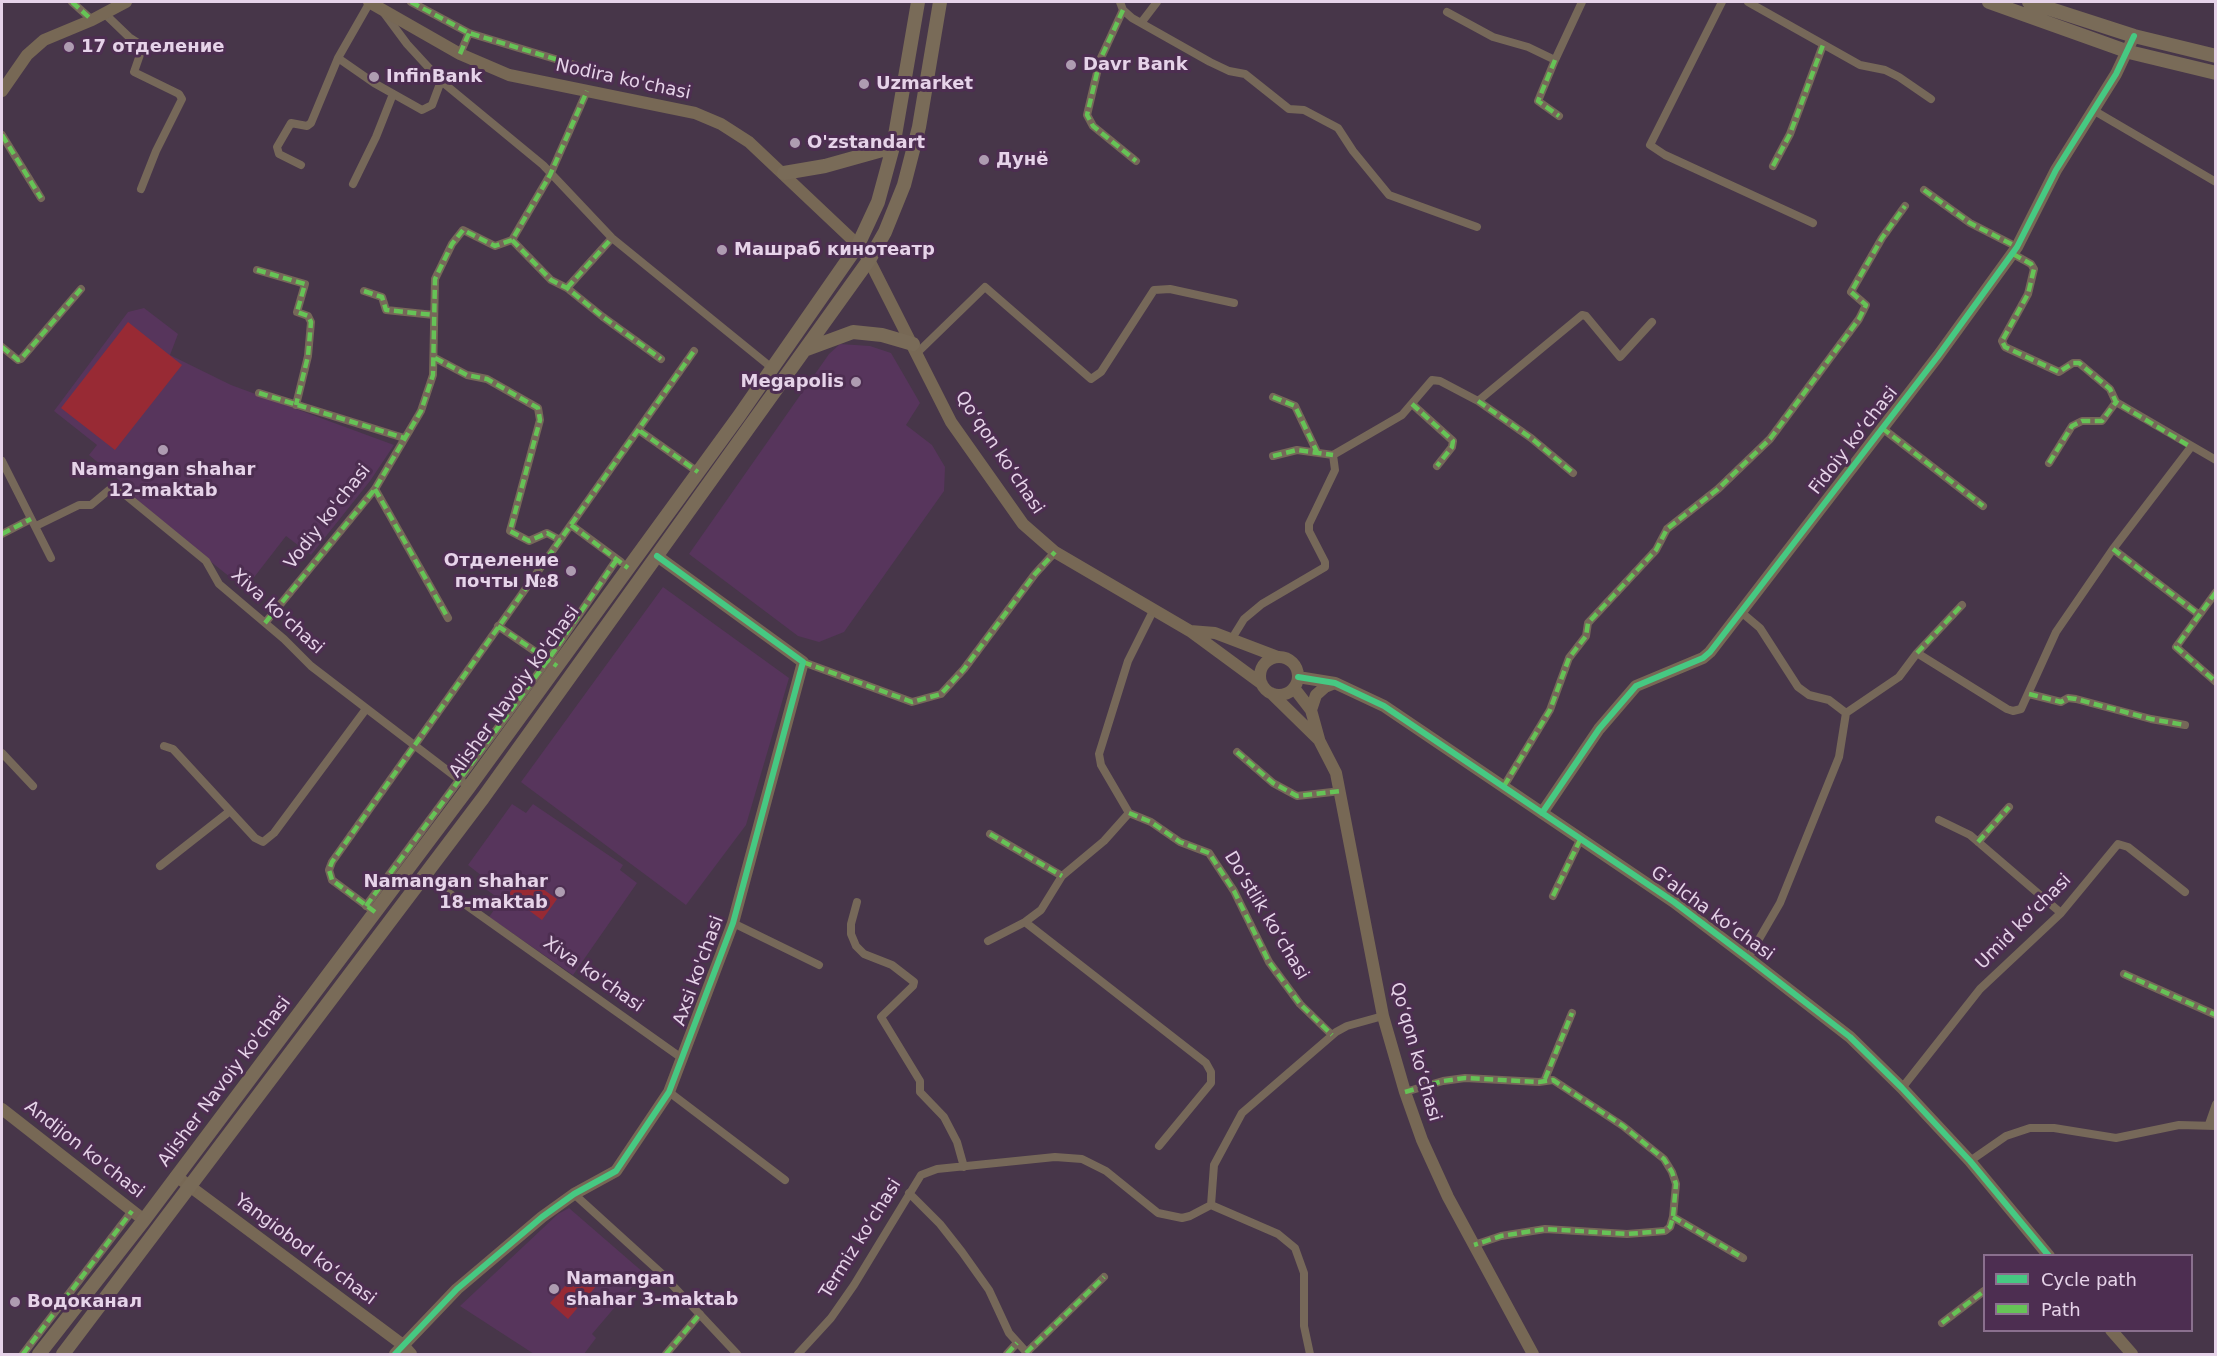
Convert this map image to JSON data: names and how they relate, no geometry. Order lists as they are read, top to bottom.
{
  "streets": {
    "main road": ["Alisher Navoiy ko'chasi"],
    "street": [
      "Nodira ko'chasi",
      "Fidoiy koʻchasi",
      "Qoʻqon koʻchasi",
      "Vodiy ko'chasi",
      "Xiva ko'chasi",
      "Gʻalcha koʻchasi",
      "Doʻstlik koʻchasi",
      "Umid koʻchasi",
      "Axsi ko'chasi",
      "Andijon ko'chasi",
      "Termiz koʻchasi",
      "Yangiobod koʻchasi"
    ]
  },
  "crossings": [
    ["Nodira ko'chasi", "Qoʻqon koʻchasi"],
    ["Nodira ko'chasi", "Alisher Navoiy ko'chasi"],
    ["Fidoiy koʻchasi", "Gʻalcha koʻchasi"],
    ["Qoʻqon koʻchasi", "Alisher Navoiy ko'chasi"],
    ["Qoʻqon koʻchasi", "Gʻalcha koʻchasi"],
    ["Vodiy ko'chasi", "Xiva ko'chasi"],
    ["Xiva ko'chasi", "Alisher Navoiy ko'chasi"],
    ["Xiva ko'chasi", "Axsi ko'chasi"],
    ["Alisher Navoiy ko'chasi", "Andijon ko'chasi"],
    ["Alisher Navoiy ko'chasi", "Yangiobod koʻchasi"],
    ["Gʻalcha koʻchasi", "Umid koʻchasi"],
    ["Axsi ko'chasi", "Yangiobod koʻchasi"]
  ],
  "places": [
    "17 отделение",
    "Davr Bank",
    "InfinBank",
    "Uzmarket",
    "O'zstandart",
    "Дунё",
    "Машраб кинотеатр",
    "Megapolis",
    "Namangan shahar 12-maktab",
    "Отделение почты №8",
    "Namangan shahar 18-maktab",
    "Namangan shahar 3-maktab",
    "Водоканал"
  ],
  "legend": ["Cycle path", "Path"]
}
